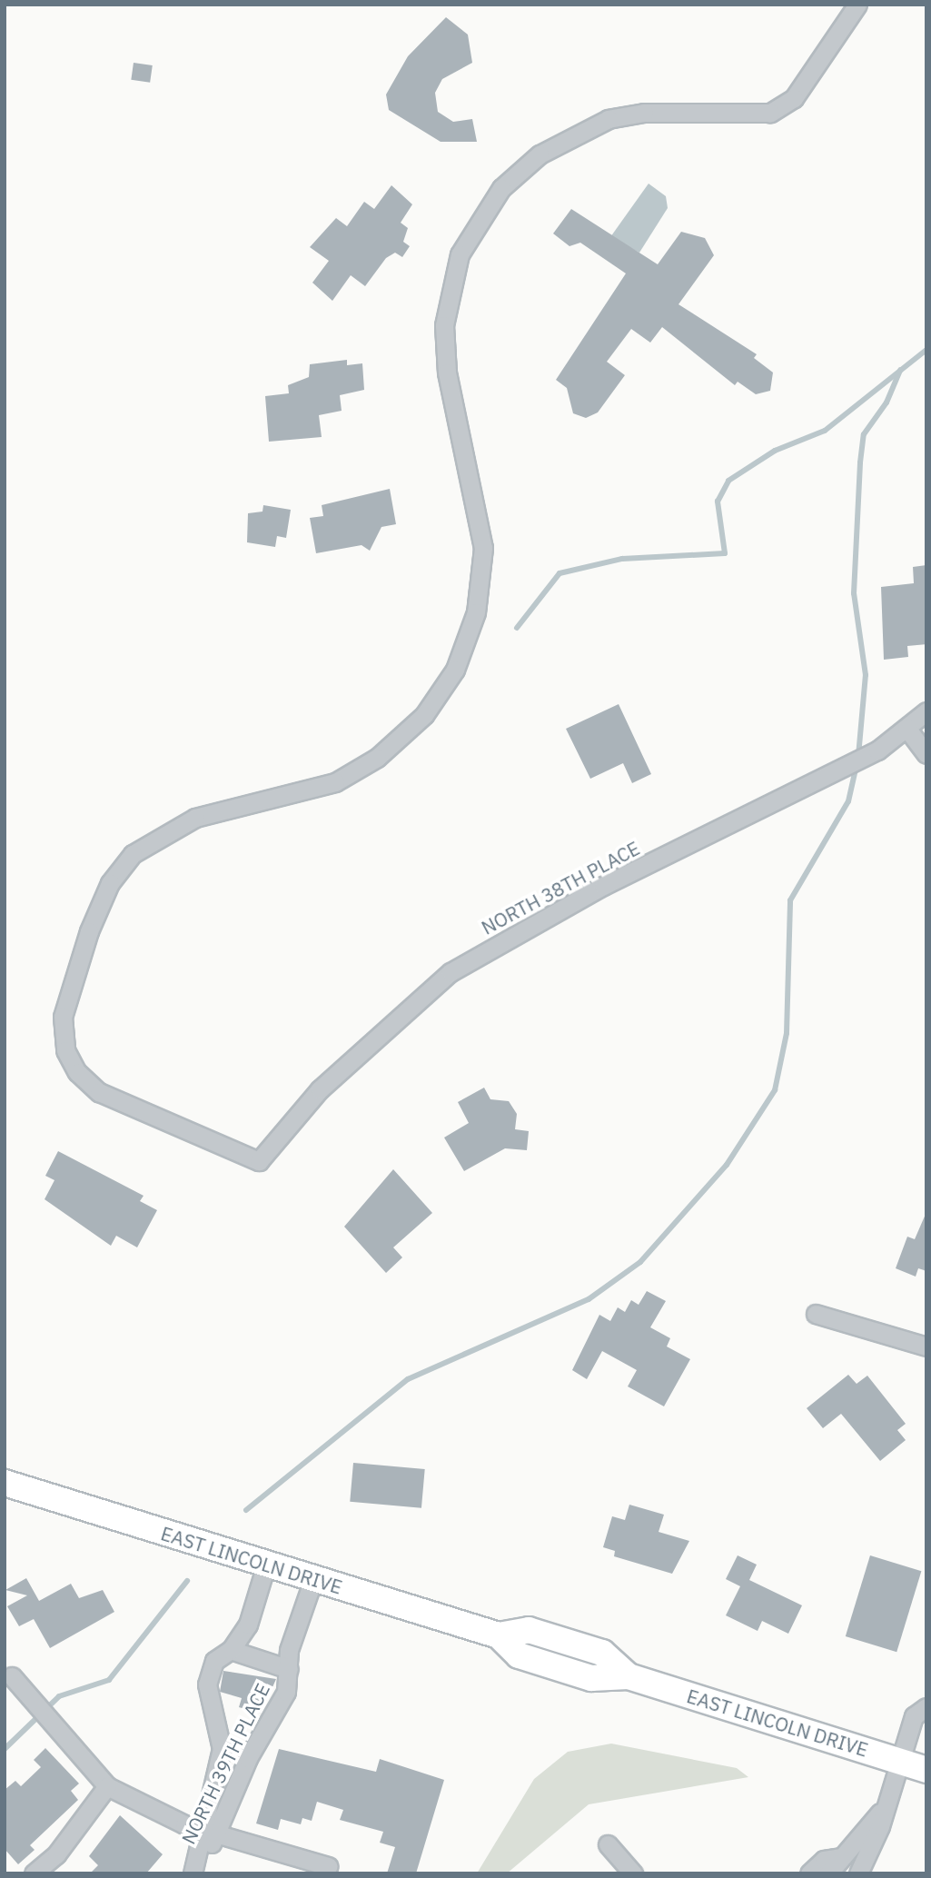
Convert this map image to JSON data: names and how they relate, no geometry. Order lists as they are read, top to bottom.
{
  "streets": {
    "main road": ["EAST LINCOLN DRIVE"],
    "street": ["NORTH 38TH PLACE", "NORTH 39TH PLACE"]
  },
  "crossings": [
    ["EAST LINCOLN DRIVE", "NORTH 39TH PLACE"]
  ]
}
